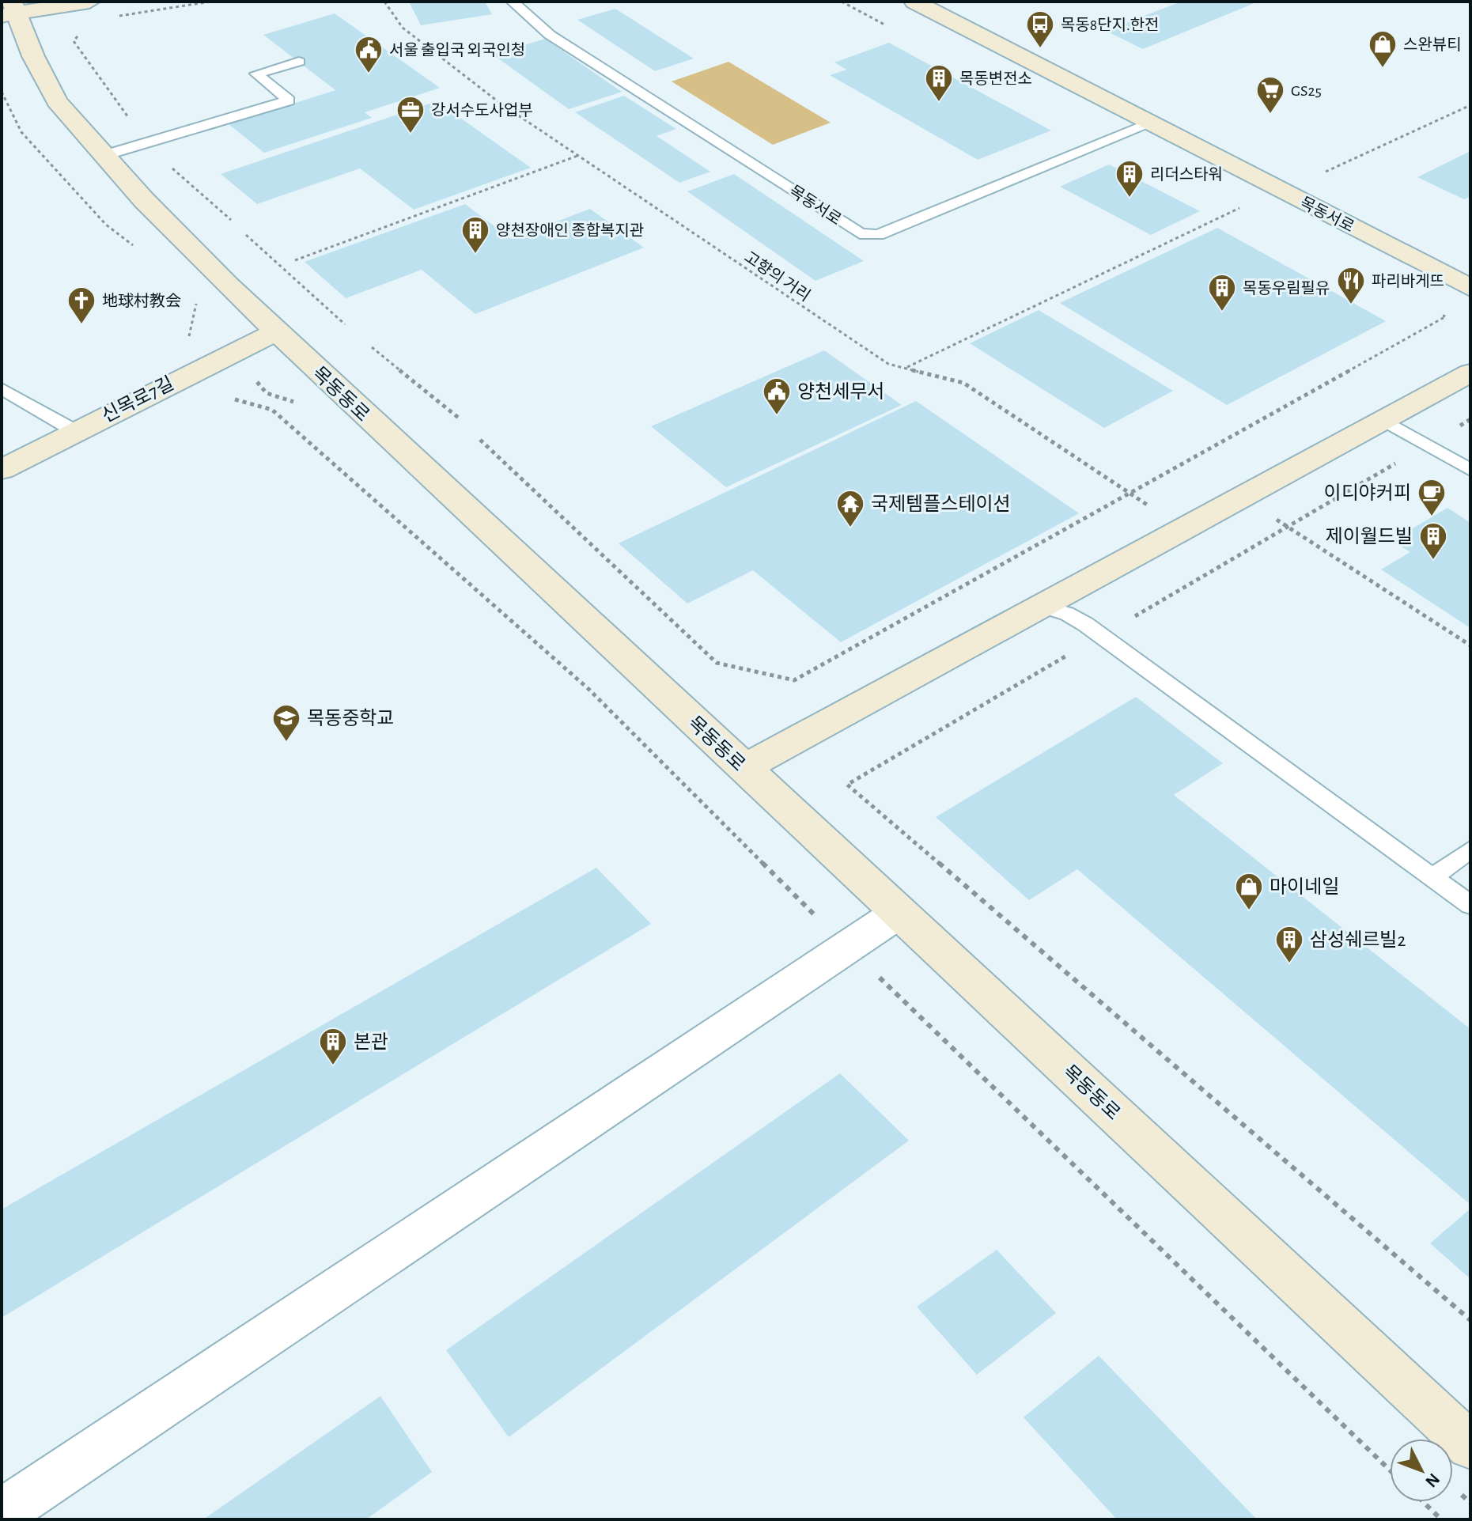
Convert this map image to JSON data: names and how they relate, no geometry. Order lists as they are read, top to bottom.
{
  "streets": {
    "main road": ["목동서로", "목동동로", "신목로7길"],
    "path": ["고향의 거리"]
  },
  "crossings": [
    ["목동동로", "신목로7길"]
  ],
  "places": {
    "bus stop": ["목동8단지.한전"],
    "shop": ["스완뷰티", "마이네일"],
    "public building": ["서울 출입국 외국인청", "양천세무서"],
    "building": [
      "목동변전소",
      "리더스타워",
      "양천장애인 종합복지관",
      "목동우림필유",
      "제이월드빌",
      "삼성쉐르빌2",
      "본관"
    ],
    "supermarket": ["GS25"],
    "office": ["강서수도사업부"],
    "restaurant": ["파리바게뜨"],
    "church": ["地球村教会"],
    "cafe": ["이디야커피"],
    "temple": ["국제템플스테이션"],
    "school or university": ["목동중학교"]
  },
  "north": "bottom right"
}
